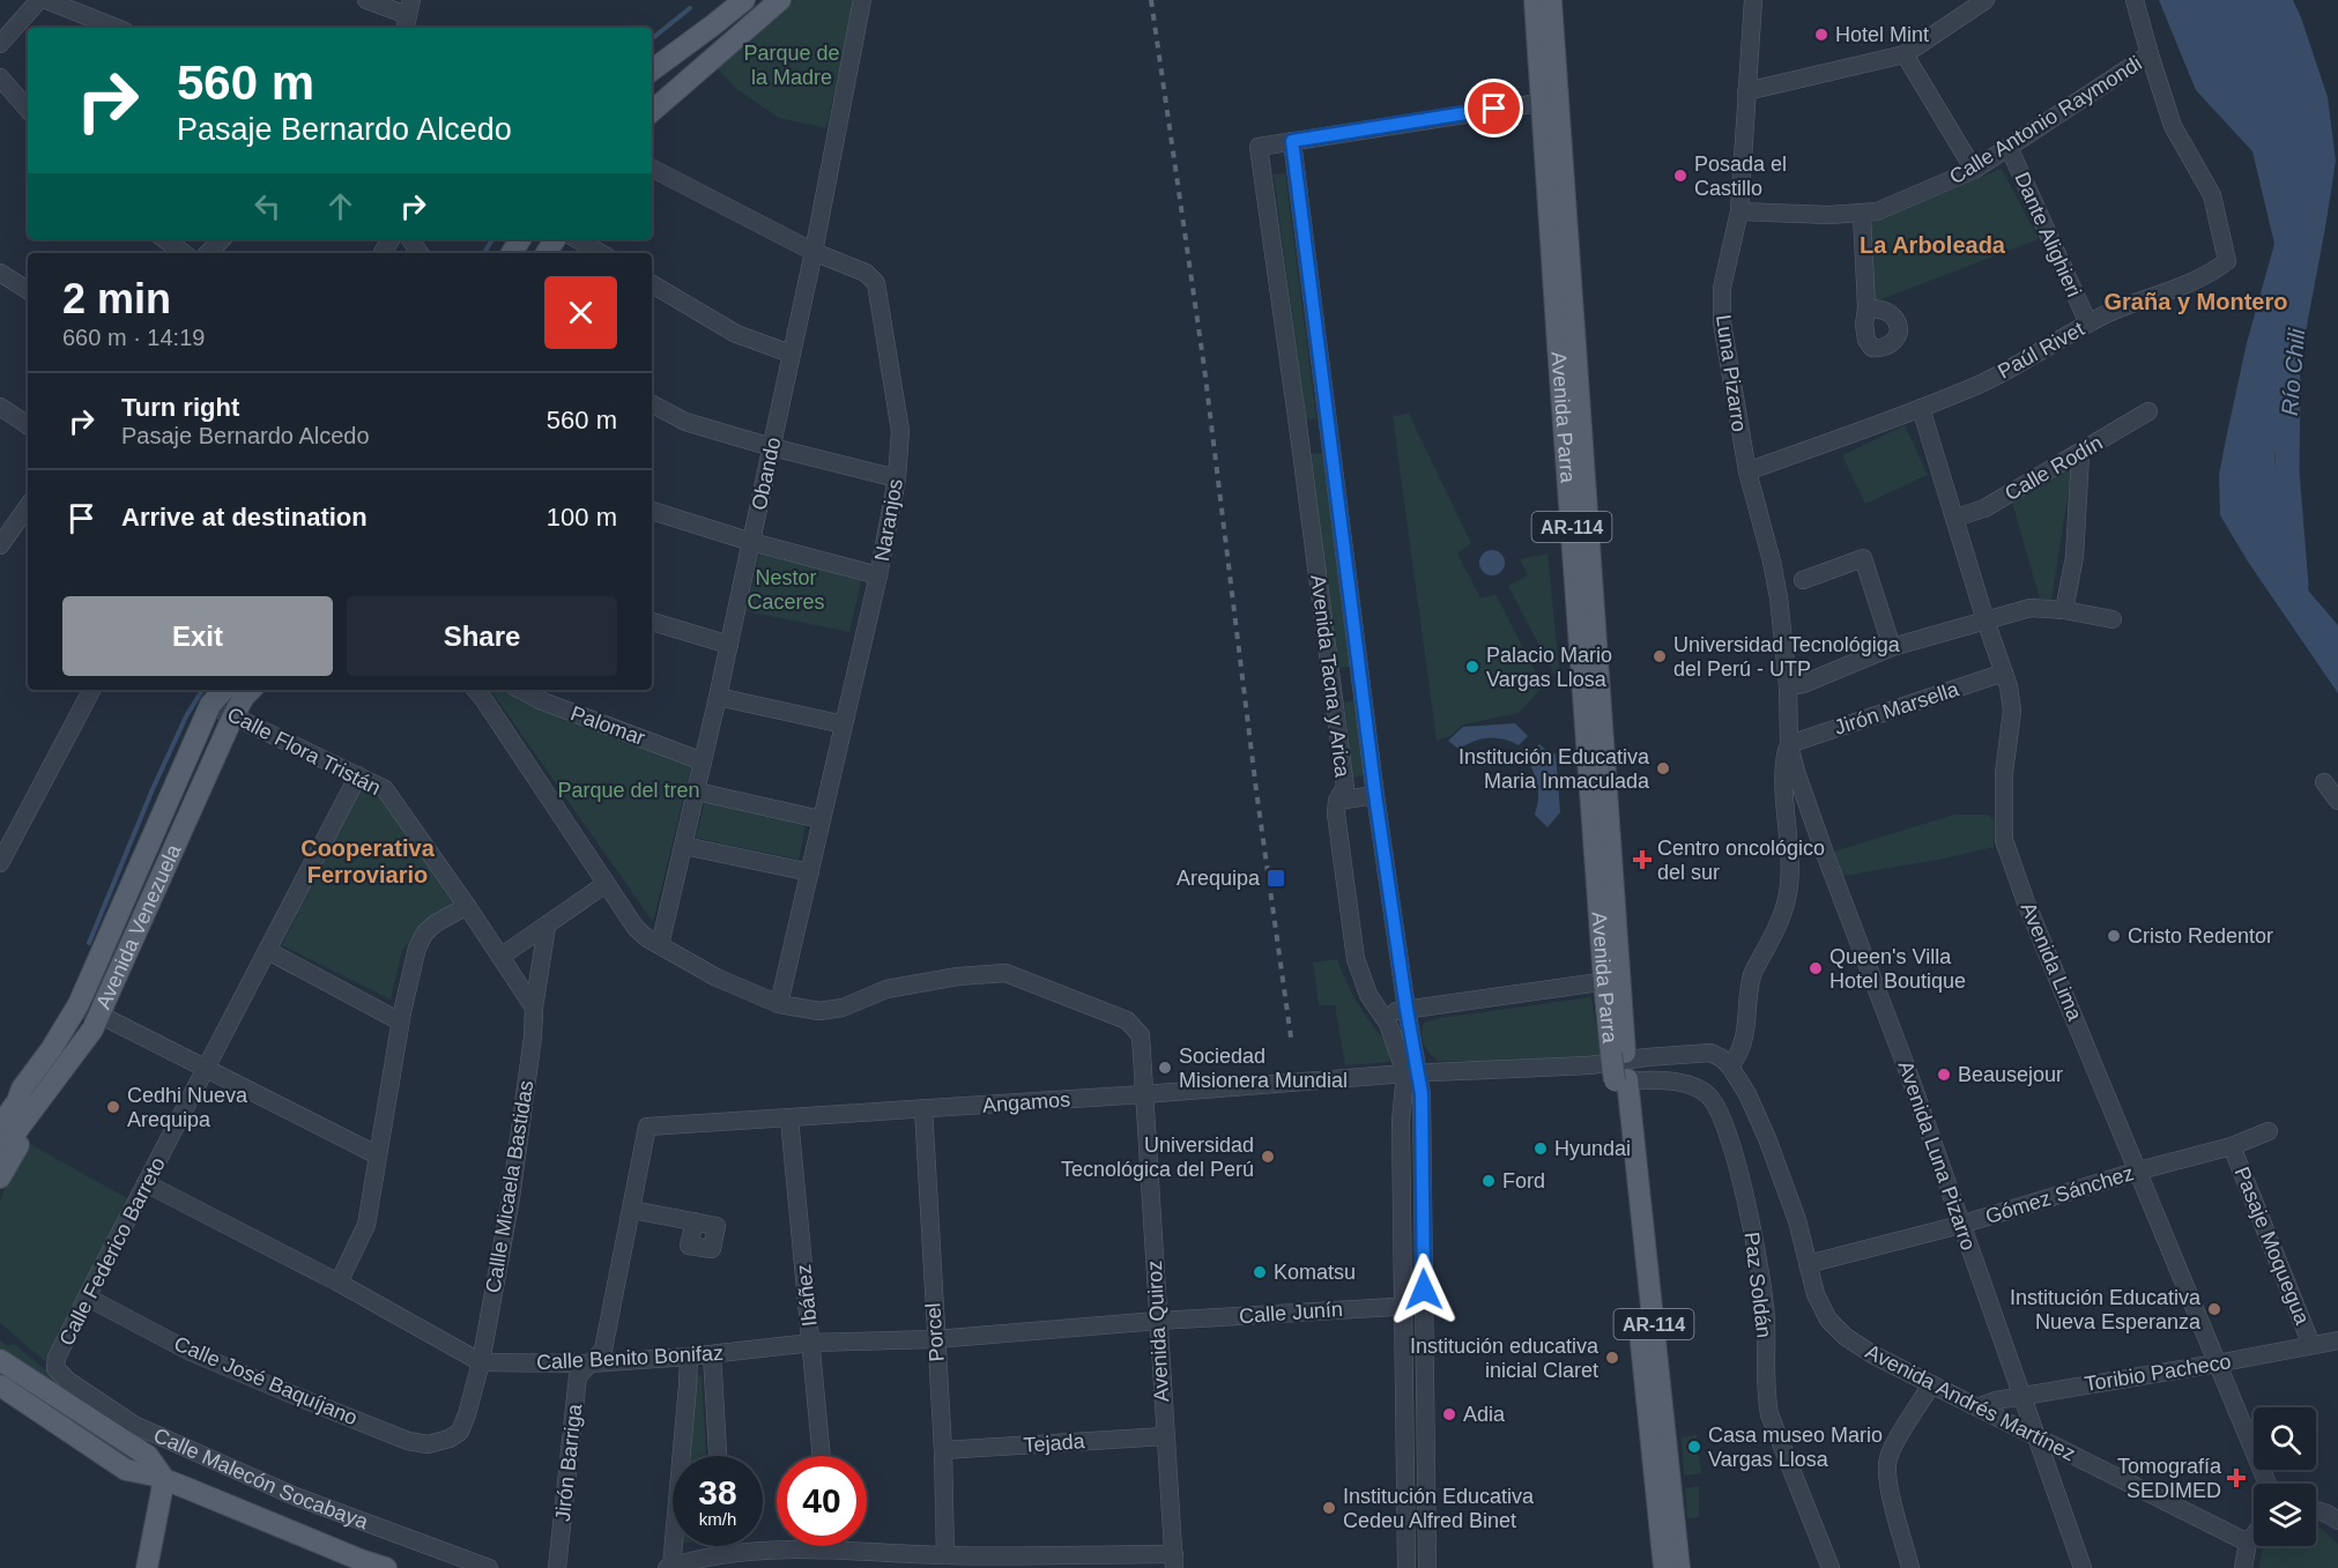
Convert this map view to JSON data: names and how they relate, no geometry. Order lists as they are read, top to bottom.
{
  "streets": {
    "main road": [
      "Avenida Parra",
      "AR-114",
      "Avenida Venezuela",
      "Calle Malecón Socabaya"
    ],
    "street": [
      "Calle Antonio Raymondi",
      "Dante Alighieri",
      "Paúl Rivet",
      "Luna Pizarro",
      "Calle Rodín",
      "Obando",
      "Naranjos",
      "Avenida Tacna y Arica",
      "Jirón Marsella",
      "Palomar",
      "Calle Flora Tristán",
      "Avenida Lima",
      "Angamos",
      "Avenida Luna Pizarro",
      "Callle Micaela Bastidas",
      "Gómez Sánchez",
      "Pasaje Moquegua",
      "Calle Federico Barreto",
      "Paz Soldán",
      "Ibáñez",
      "Calle Junín",
      "Avenida Quiroz",
      "Porcel",
      "Calle Benito Bonifaz",
      "Toribio Pacheco",
      "Calle José Baquíjano",
      "Avenida Andrés Martínez",
      "Tejada",
      "Jirón Barriga"
    ]
  },
  "crossings": [
    ["Calle Antonio Raymondi", "Dante Alighieri"],
    ["Calle Antonio Raymondi", "Paúl Rivet"],
    ["Calle Antonio Raymondi", "Luna Pizarro"],
    ["Dante Alighieri", "Paúl Rivet"],
    ["Paúl Rivet", "Luna Pizarro"],
    ["Paúl Rivet", "Avenida Lima"],
    ["Luna Pizarro", "Jirón Marsella"],
    ["Luna Pizarro", "Avenida Luna Pizarro"],
    ["Avenida Parra", "AR-114"],
    ["Avenida Parra", "Paz Soldán"],
    ["Calle Rodín", "Avenida Lima"],
    ["Obando", "Naranjos"],
    ["Obando", "Palomar"],
    ["Obando", "Avenida Quiroz"],
    ["Naranjos", "Avenida Quiroz"],
    ["AR-114", "Paz Soldán"],
    ["Avenida Tacna y Arica", "Angamos"],
    ["Avenida Tacna y Arica", "Calle Junín"],
    ["Jirón Marsella", "Avenida Lima"],
    ["Jirón Marsella", "Avenida Luna Pizarro"],
    ["Calle Flora Tristán", "Avenida Venezuela"],
    ["Calle Flora Tristán", "Callle Micaela Bastidas"],
    ["Calle Flora Tristán", "Calle Federico Barreto"],
    ["Avenida Lima", "Gómez Sánchez"],
    ["Avenida Lima", "Toribio Pacheco"],
    ["Angamos", "Ibáñez"],
    ["Angamos", "Avenida Quiroz"],
    ["Angamos", "Porcel"],
    ["Angamos", "Jirón Barriga"],
    ["Avenida Luna Pizarro", "Gómez Sánchez"],
    ["Avenida Luna Pizarro", "Toribio Pacheco"],
    ["Avenida Luna Pizarro", "Avenida Andrés Martínez"],
    ["Callle Micaela Bastidas", "Calle Benito Bonifaz"],
    ["Callle Micaela Bastidas", "Calle José Baquíjano"],
    ["Gómez Sánchez", "Pasaje Moquegua"],
    ["Gómez Sánchez", "Avenida Andrés Martínez"],
    ["Pasaje Moquegua", "Toribio Pacheco"],
    ["Calle Federico Barreto", "Calle Benito Bonifaz"],
    ["Calle Federico Barreto", "Calle José Baquíjano"],
    ["Calle Federico Barreto", "Calle Malecón Socabaya"],
    ["Ibáñez", "Calle Benito Bonifaz"],
    ["Calle Junín", "Avenida Quiroz"],
    ["Calle Junín", "Calle Benito Bonifaz"],
    ["Avenida Quiroz", "Calle Benito Bonifaz"],
    ["Avenida Quiroz", "Tejada"],
    ["Porcel", "Calle Benito Bonifaz"],
    ["Porcel", "Tejada"],
    ["Calle Benito Bonifaz", "Jirón Barriga"],
    ["Toribio Pacheco", "Avenida Andrés Martínez"]
  ],
  "districts": ["La Arboleada", "Graña y Montero", "Cooperativa Ferroviario"],
  "water": ["Río Chili"],
  "parks": ["Parque de la Madre", "Nestor Caceres", "Parque del tren"],
  "places": {
    "other": [
      "Hotel Mint",
      "Posada el Castillo",
      "Universidad Tecnológiga del Perú - UTP",
      "Palacio Mario Vargas Llosa",
      "Institución Educativa Maria Inmaculada",
      "Cristo Redentor",
      "Queen's Villa Hotel Boutique",
      "Sociedad Misionera Mundial",
      "Beausejour",
      "Cedhi Nueva Arequipa",
      "Hyundai",
      "Universidad Tecnológica del Perú",
      "Ford",
      "Komatsu",
      "Institución Educativa Nueva Esperanza",
      "Institución educativa inicial Claret",
      "Adia",
      "Casa museo Mario Vargas Llosa",
      "Institución Educativa Cedeu Alfred Binet"
    ],
    "health": ["Centro oncológico del sur", "Tomografía SEDIMED"],
    "transit": ["Arequipa"]
  },
  "page": {
    "turn": ["560 m", "Pasaje Bernardo Alcedo"],
    "heading": ["2 min", "660 m · 14:19"],
    "list": [
      {
        "name": "Turn right",
        "note": "Pasaje Bernardo Alcedo",
        "value": "560 m"
      },
      {
        "name": "Arrive at destination",
        "value": "100 m"
      }
    ],
    "buttons": ["Exit", "Share"],
    "speed": "38 km/h",
    "limit": "40"
  }
}
